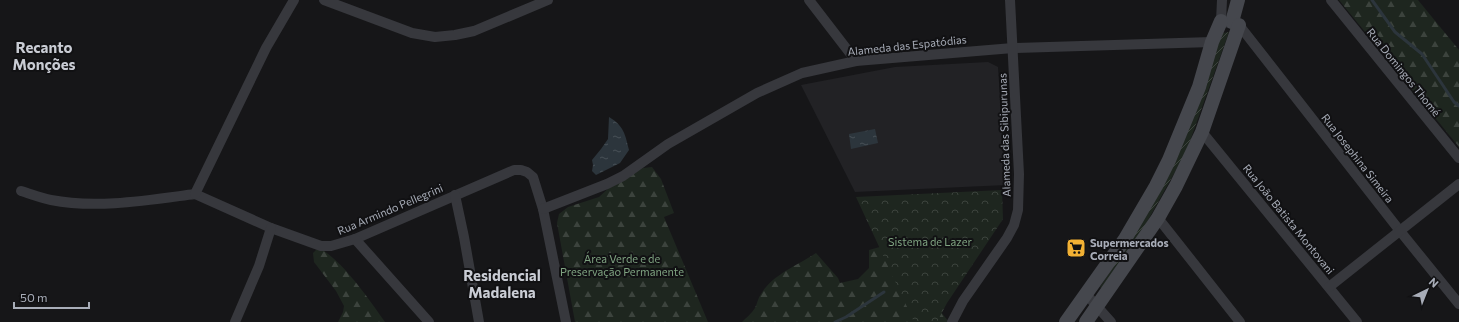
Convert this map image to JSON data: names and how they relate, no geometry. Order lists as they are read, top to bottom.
{
  "streets": {
    "street": [
      "Alameda das Espatódias",
      "Rua Domingos Thomé",
      "Alameda das Sibipurunas",
      "Rua Josephina Simeira",
      "Rua Armindo Pellegrini",
      "Rua João Batista Montovani"
    ]
  },
  "crossings": [
    ["Alameda das Espatódias", "Alameda das Sibipurunas"],
    ["Alameda das Espatódias", "Rua Armindo Pellegrini"]
  ],
  "districts": ["Recanto Monções", "Residencial Madalena"],
  "parks": ["Sistema de Lazer", "Área Verde e de Preservação Permanente"],
  "places": {
    "supermarket": ["Supermercados Correia"]
  },
  "scale_bar": "50 m",
  "north": "top right"
}
